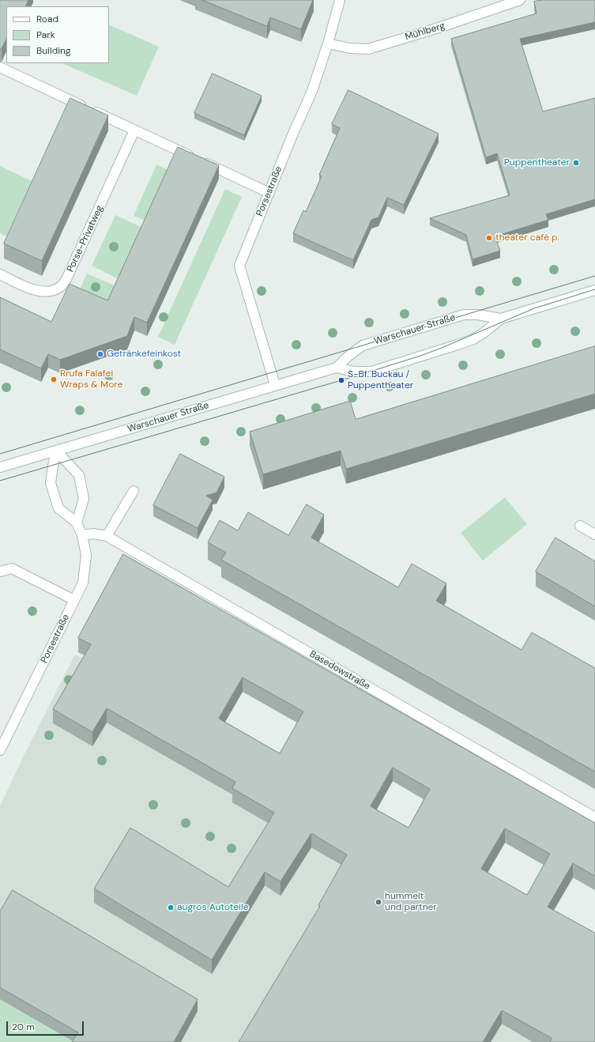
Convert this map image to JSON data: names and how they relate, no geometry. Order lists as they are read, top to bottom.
{
  "streets": {
    "street": [
      "Mühlberg",
      "Porsestraße",
      "Porse-Privatweg",
      "Warschauer Straße",
      "Basedowstraße"
    ]
  },
  "crossings": [
    ["Mühlberg", "Porsestraße"],
    ["Porsestraße", "Warschauer Straße"],
    ["Porsestraße", "Basedowstraße"]
  ],
  "places": [
    "Puppentheater",
    "theater café p.",
    "Getränkefeinkost",
    "Rrufa Falafel Wraps & More",
    "S-Bf. Buckau / Puppentheater",
    "hummelt und partner",
    "augros Autoteile"
  ],
  "legend": ["Road", "Park", "Building"],
  "scale_bar": "20 m"
}
